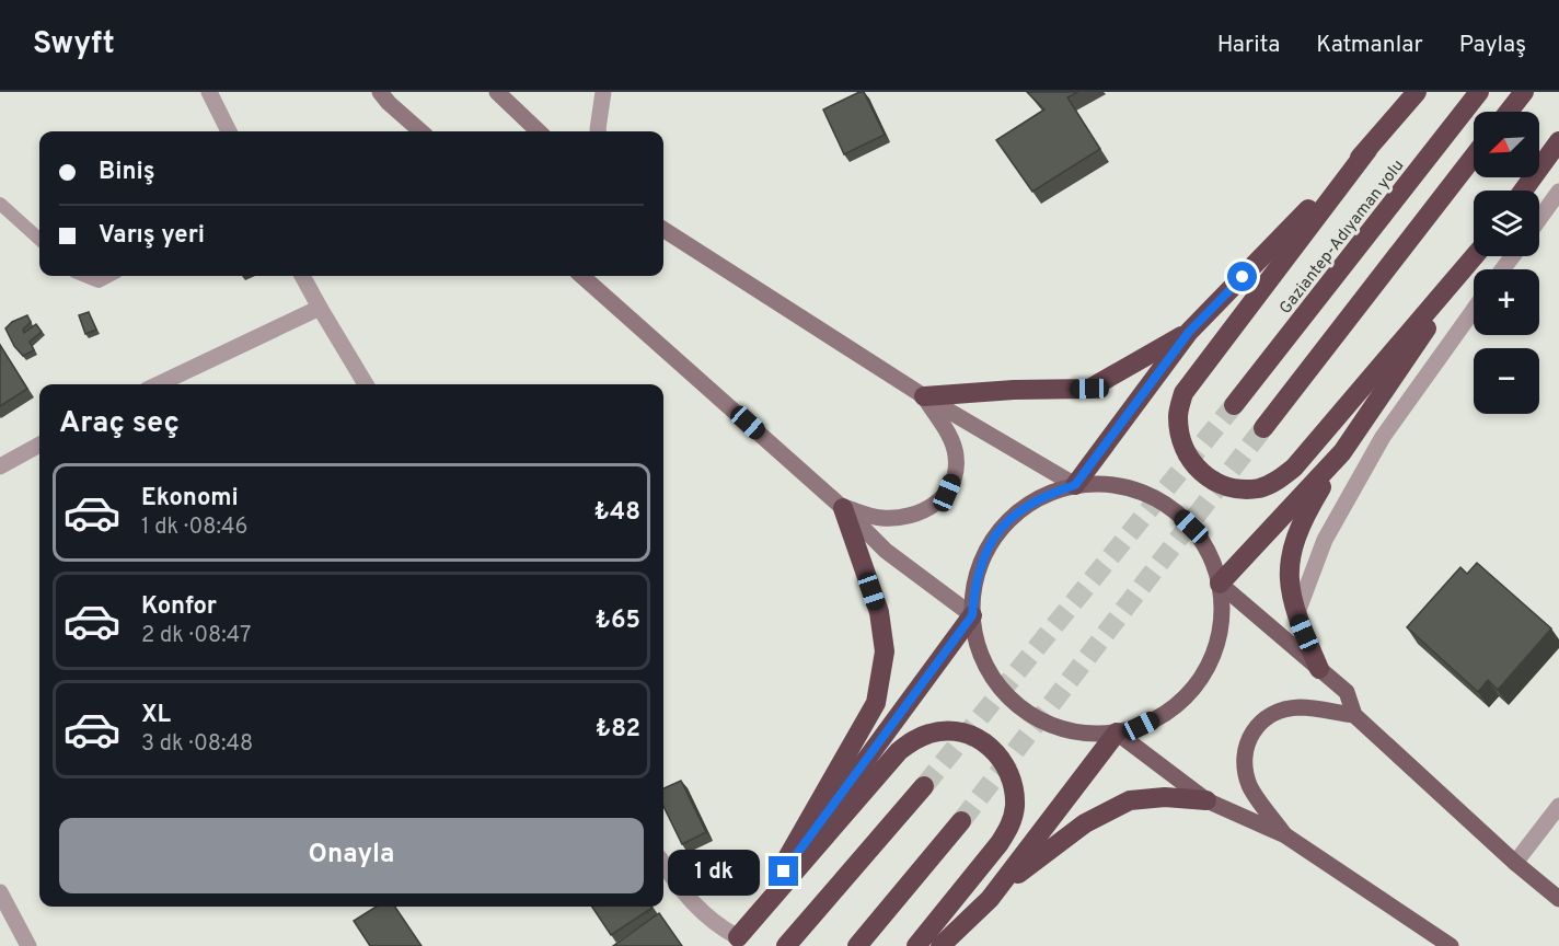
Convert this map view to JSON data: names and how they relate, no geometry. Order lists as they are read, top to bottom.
{
  "streets": {
    "highway": ["Gaziantep-Adıyaman yolu"]
  },
  "north": "bottom left",
  "page": {
    "header": "Swyft",
    "nav": ["Harita", "Katmanlar", "Paylaş"],
    "map_buttons": ["+", "−"],
    "banner": ["Biniş", "Varış yeri"],
    "heading": "Araç seç",
    "list": [
      {
        "name": "Ekonomi",
        "note": "1 dk · 08:46",
        "value": "₺48"
      },
      {
        "name": "Konfor",
        "note": "2 dk · 08:47",
        "value": "₺65"
      },
      {
        "name": "XL",
        "note": "3 dk · 08:48",
        "value": "₺82"
      }
    ],
    "buttons": "Onayla",
    "bubble": "1 dk"
  }
}
